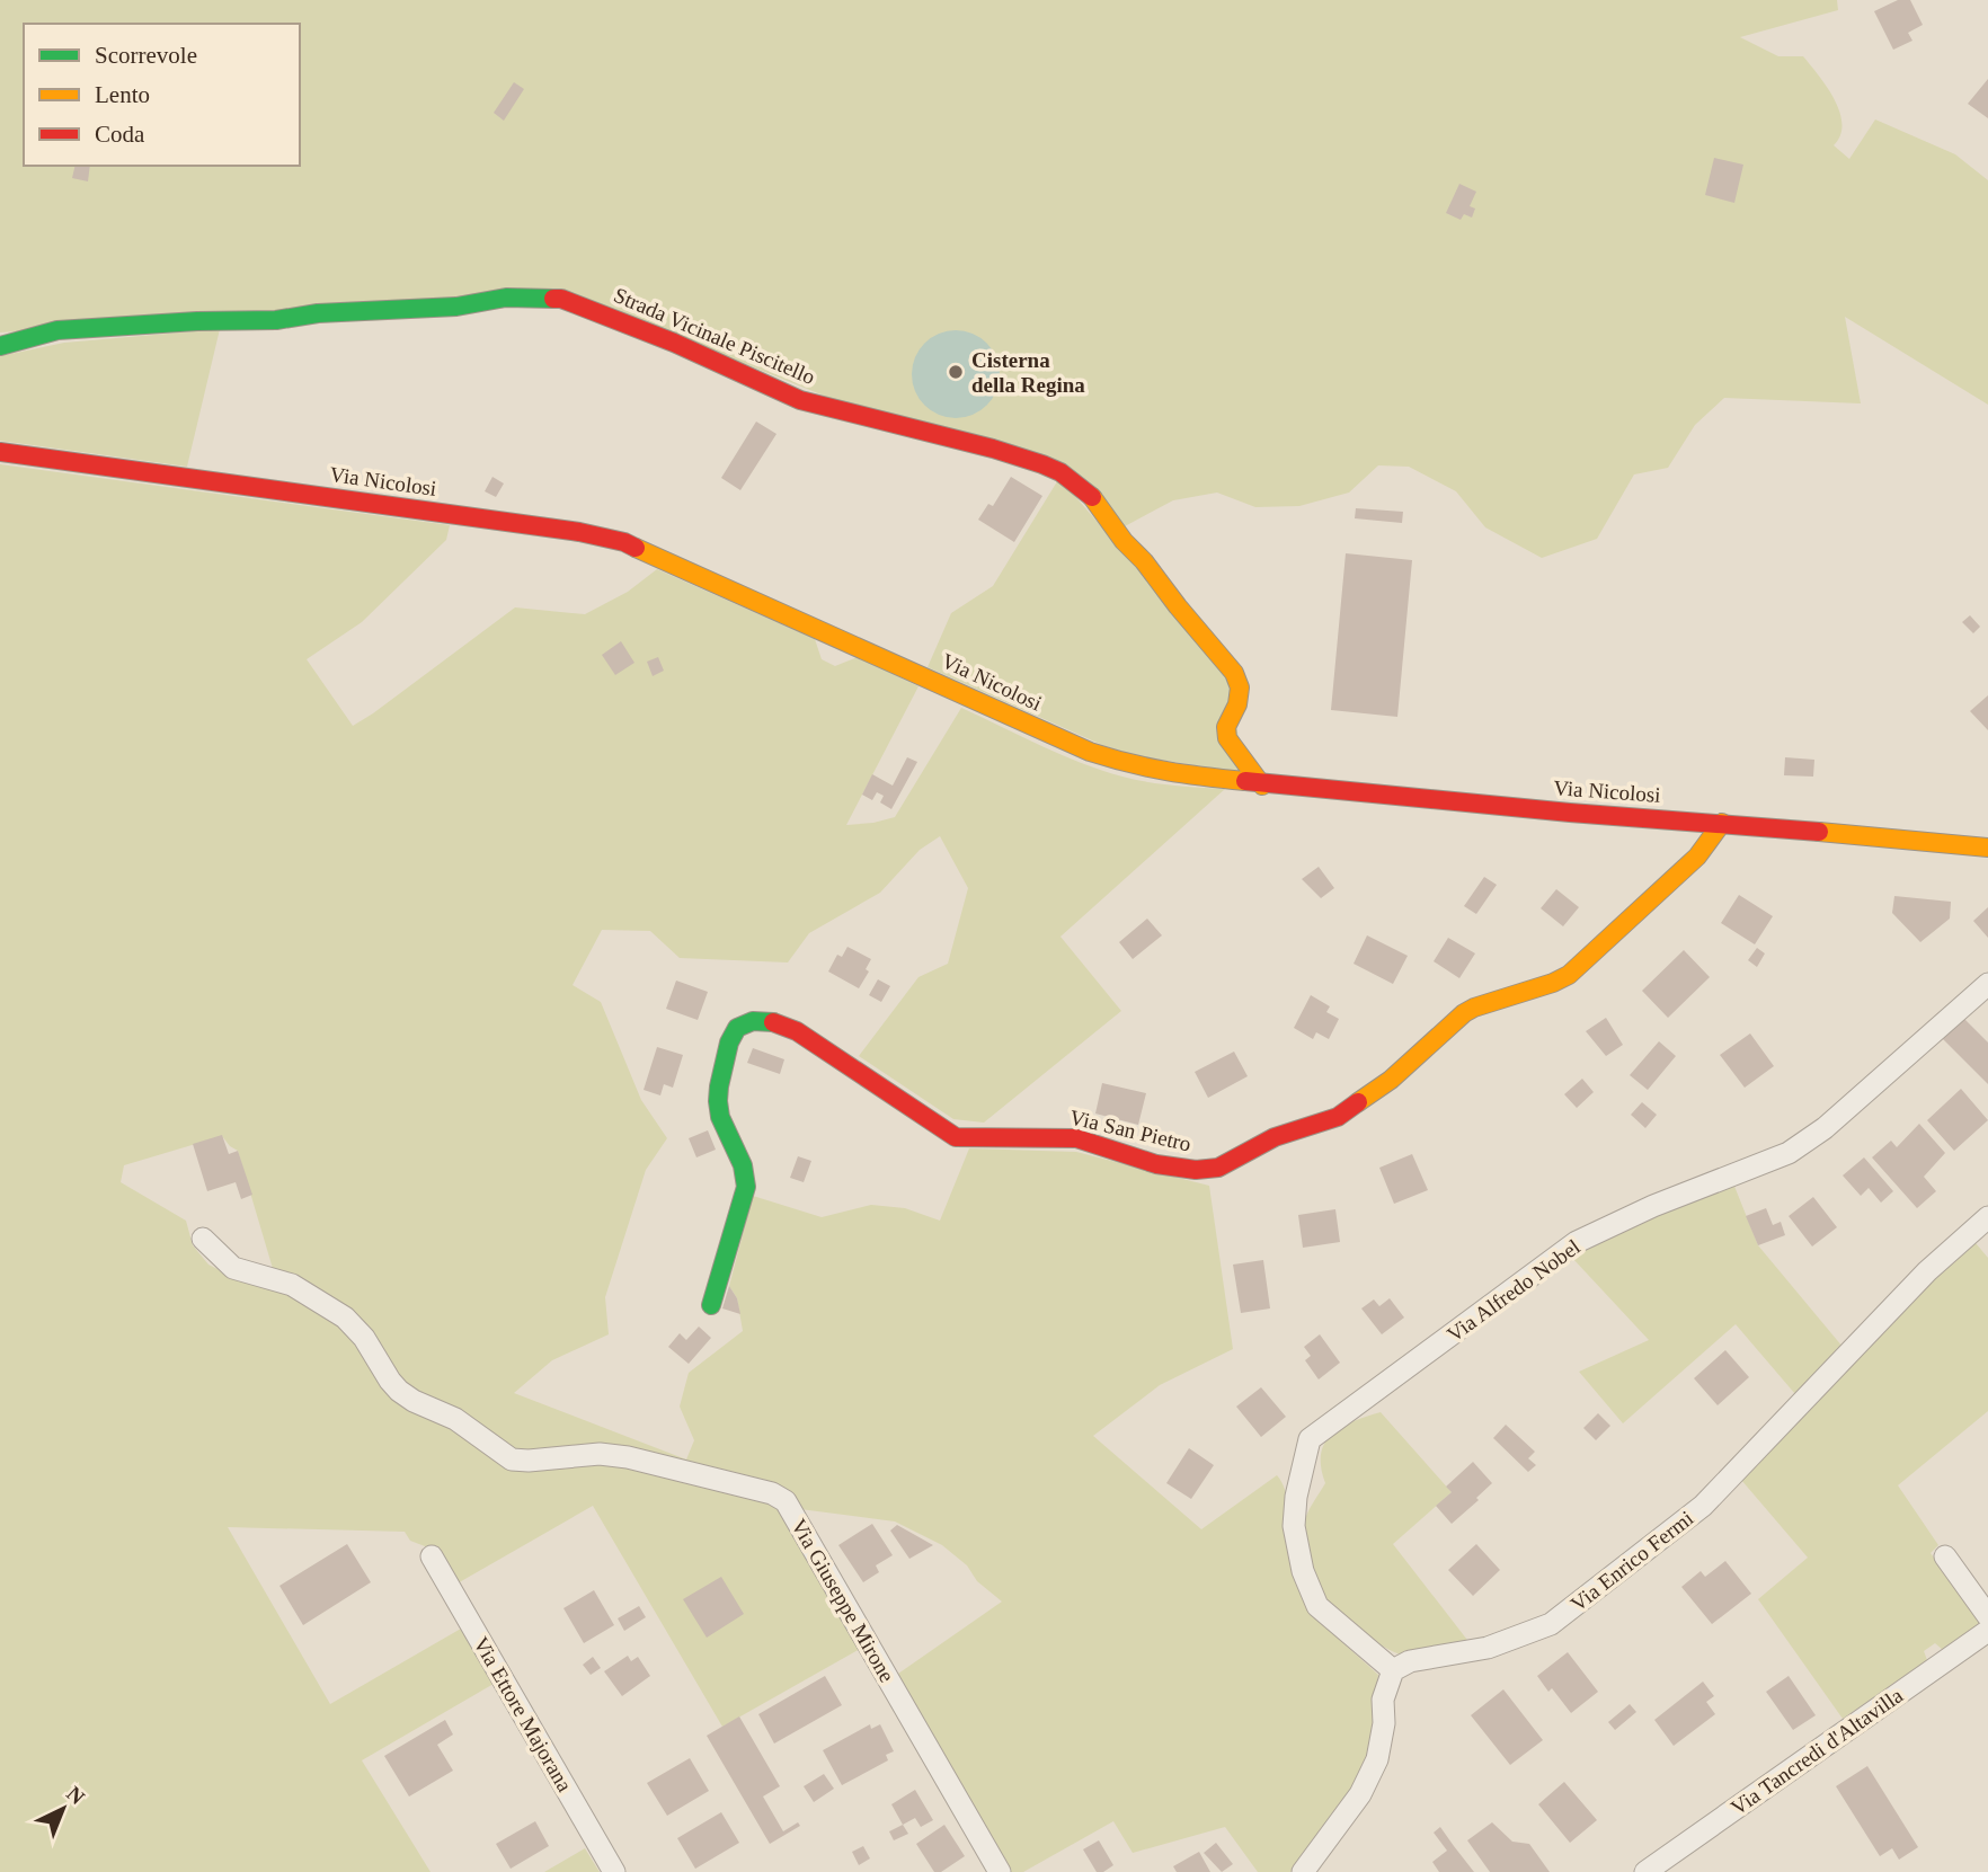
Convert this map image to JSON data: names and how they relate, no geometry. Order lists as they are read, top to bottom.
{
  "streets": {
    "street": [
      "Strada Vicinale Piscitello",
      "Via Nicolosi",
      "Via San Pietro",
      "Via Alfredo Nobel",
      "Via Enrico Fermi",
      "Via Giuseppe Mirone",
      "Via Ettore Majorana",
      "Via Tancredi d'Altavilla"
    ]
  },
  "crossings": [
    ["Strada Vicinale Piscitello", "Via Nicolosi"],
    ["Via Nicolosi", "Via San Pietro"],
    ["Via Alfredo Nobel", "Via Enrico Fermi"]
  ],
  "places": ["Cisterna della Regina"],
  "legend": ["Scorrevole", "Lento", "Coda"],
  "north": "top right"
}
